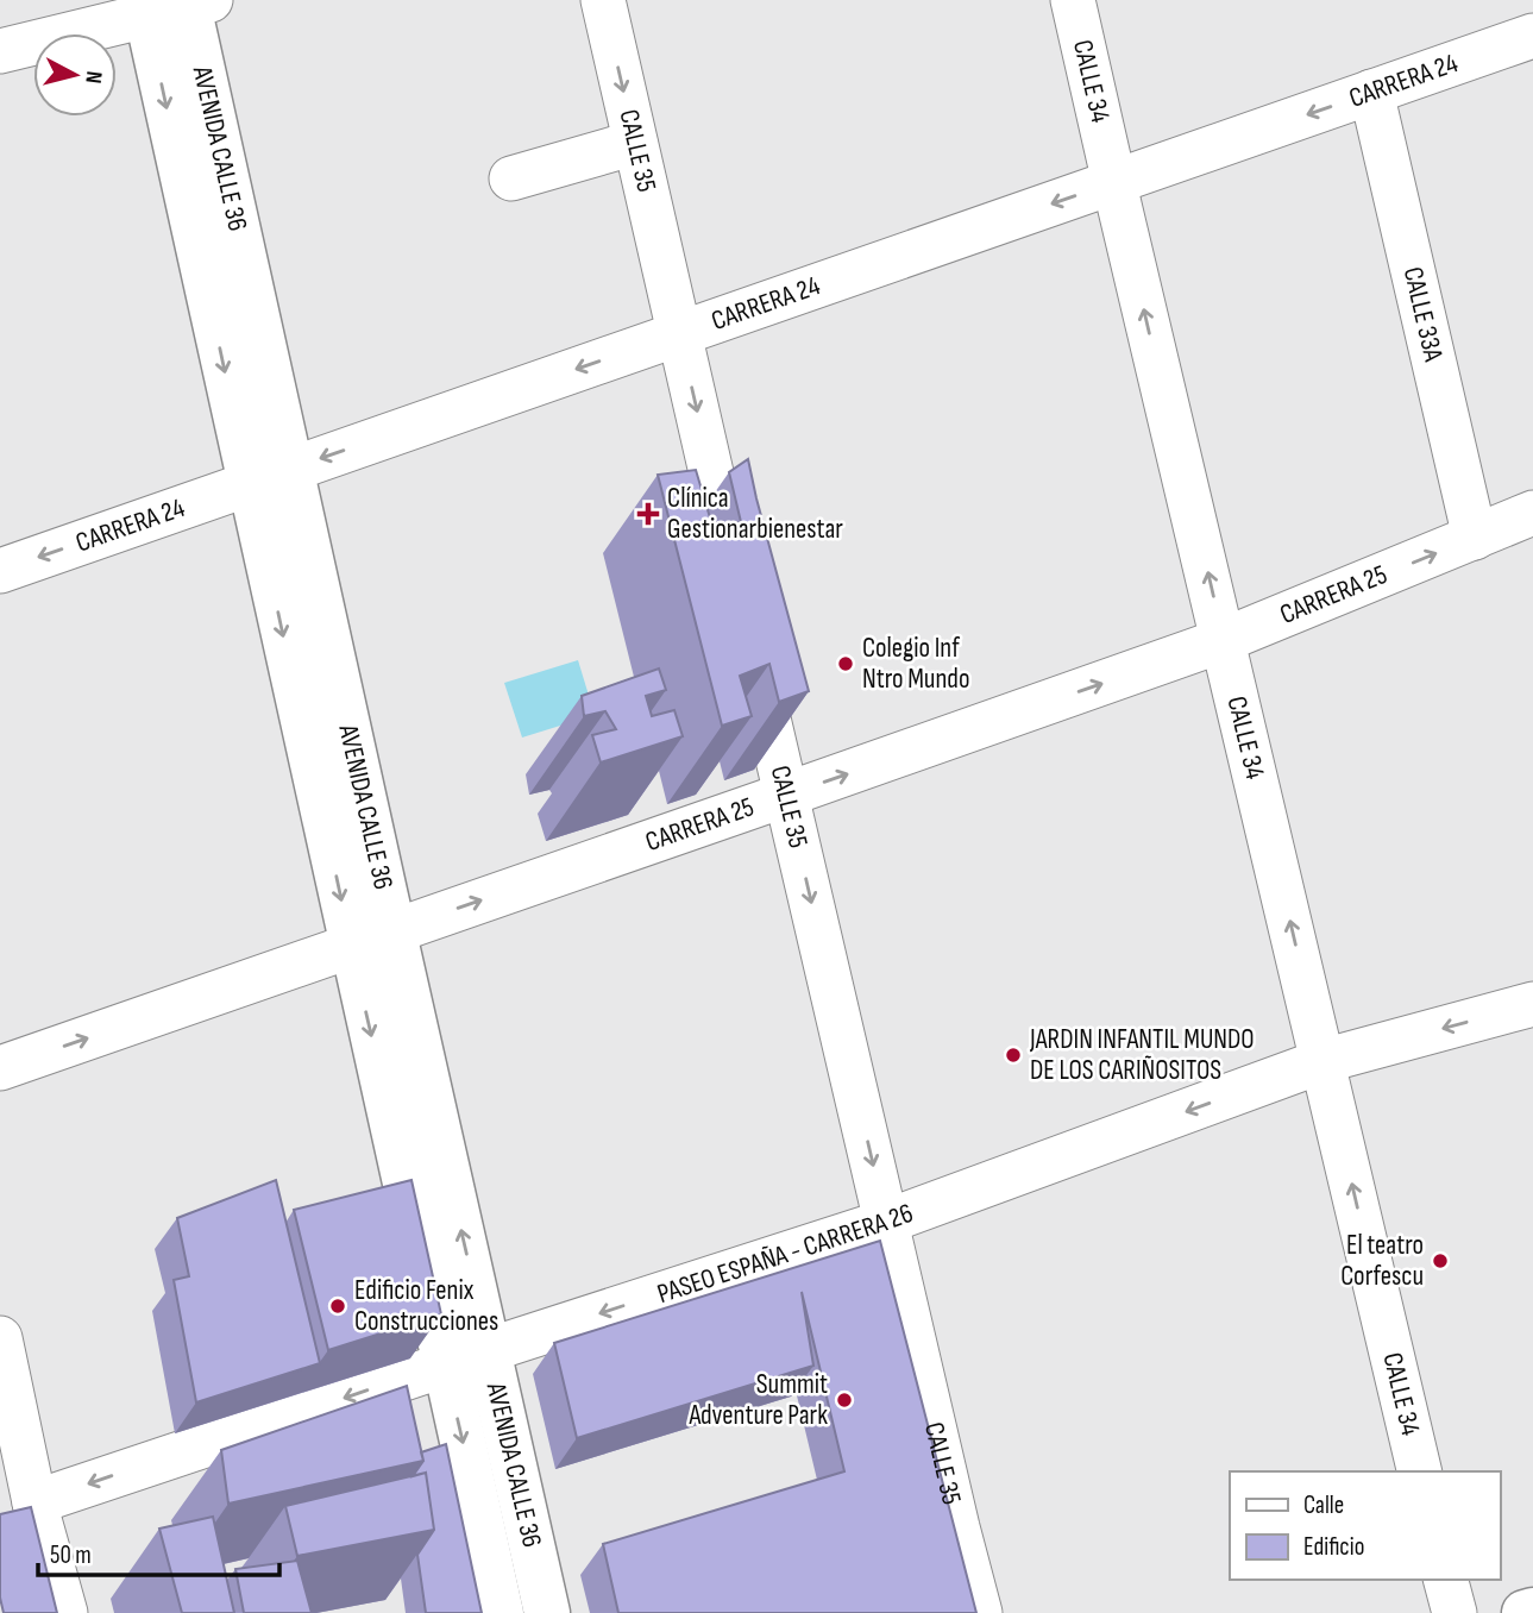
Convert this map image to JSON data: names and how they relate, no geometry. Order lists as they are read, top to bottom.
{
  "streets": {
    "main road": ["AVENIDA CALLE 36"],
    "street": [
      "CALLE 34",
      "CARRERA 24",
      "CALLE 35",
      "CALLE 33A",
      "CARRERA 25",
      "PASEO ESPAÑA - CARRERA 26"
    ]
  },
  "crossings": [
    ["CALLE 34", "CARRERA 24"],
    ["CALLE 34", "CARRERA 25"],
    ["CALLE 34", "PASEO ESPAÑA - CARRERA 26"],
    ["CARRERA 24", "AVENIDA CALLE 36"],
    ["CARRERA 24", "CALLE 35"],
    ["CARRERA 24", "CALLE 33A"],
    ["AVENIDA CALLE 36", "CARRERA 25"],
    ["AVENIDA CALLE 36", "PASEO ESPAÑA - CARRERA 26"],
    ["CALLE 35", "CARRERA 25"],
    ["CALLE 35", "PASEO ESPAÑA - CARRERA 26"],
    ["CALLE 33A", "CARRERA 25"]
  ],
  "one_way": [
    "CALLE 34",
    "CARRERA 24",
    "CALLE 35",
    "CARRERA 25",
    "PASEO ESPAÑA - CARRERA 26"
  ],
  "places": {
    "health": ["Clínica Gestionarbienestar"],
    "other": [
      "Colegio Inf Ntro Mundo",
      "JARDIN INFANTIL MUNDO DE LOS CARIÑOSITOS",
      "El teatro Corfescu",
      "Edificio Fenix Construcciones",
      "Summit Adventure Park"
    ]
  },
  "legend": ["Calle", "Edificio"],
  "scale_bar": "50 m",
  "north": "right"
}
